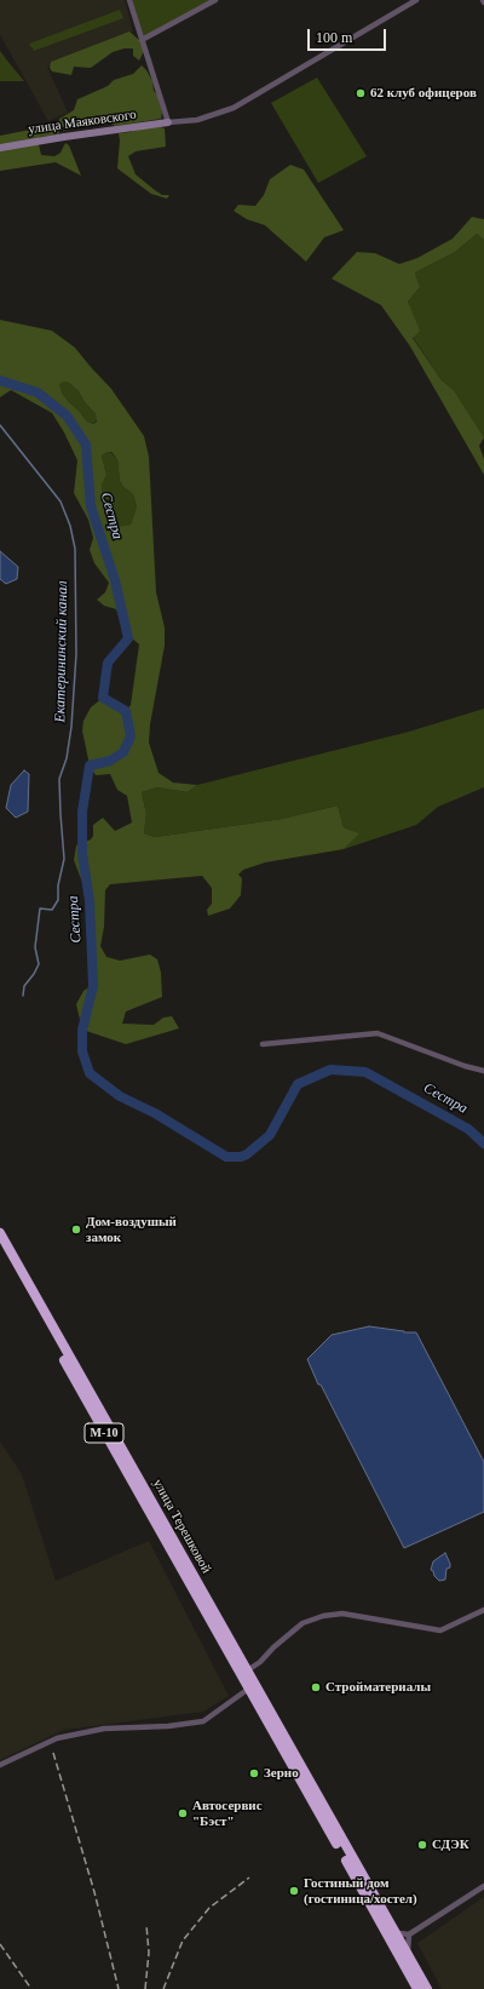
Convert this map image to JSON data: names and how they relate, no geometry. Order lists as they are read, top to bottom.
{
  "streets": {
    "highway": ["М-10", "улица Терешковой"],
    "street": ["улица Маяковского"]
  },
  "crossings": [
    ["М-10", "улица Терешковой"]
  ],
  "water": ["Сестра", "Екатерининский канал"],
  "places": [
    "62 клуб офицеров",
    "Дом-воздушый замок",
    "Стройматериалы",
    "Зерно",
    "Автосервис \"Бэст\"",
    "СДЭК",
    "Гостиный дом (гостиница/хостел)"
  ],
  "scale_bar": "100 m"
}
